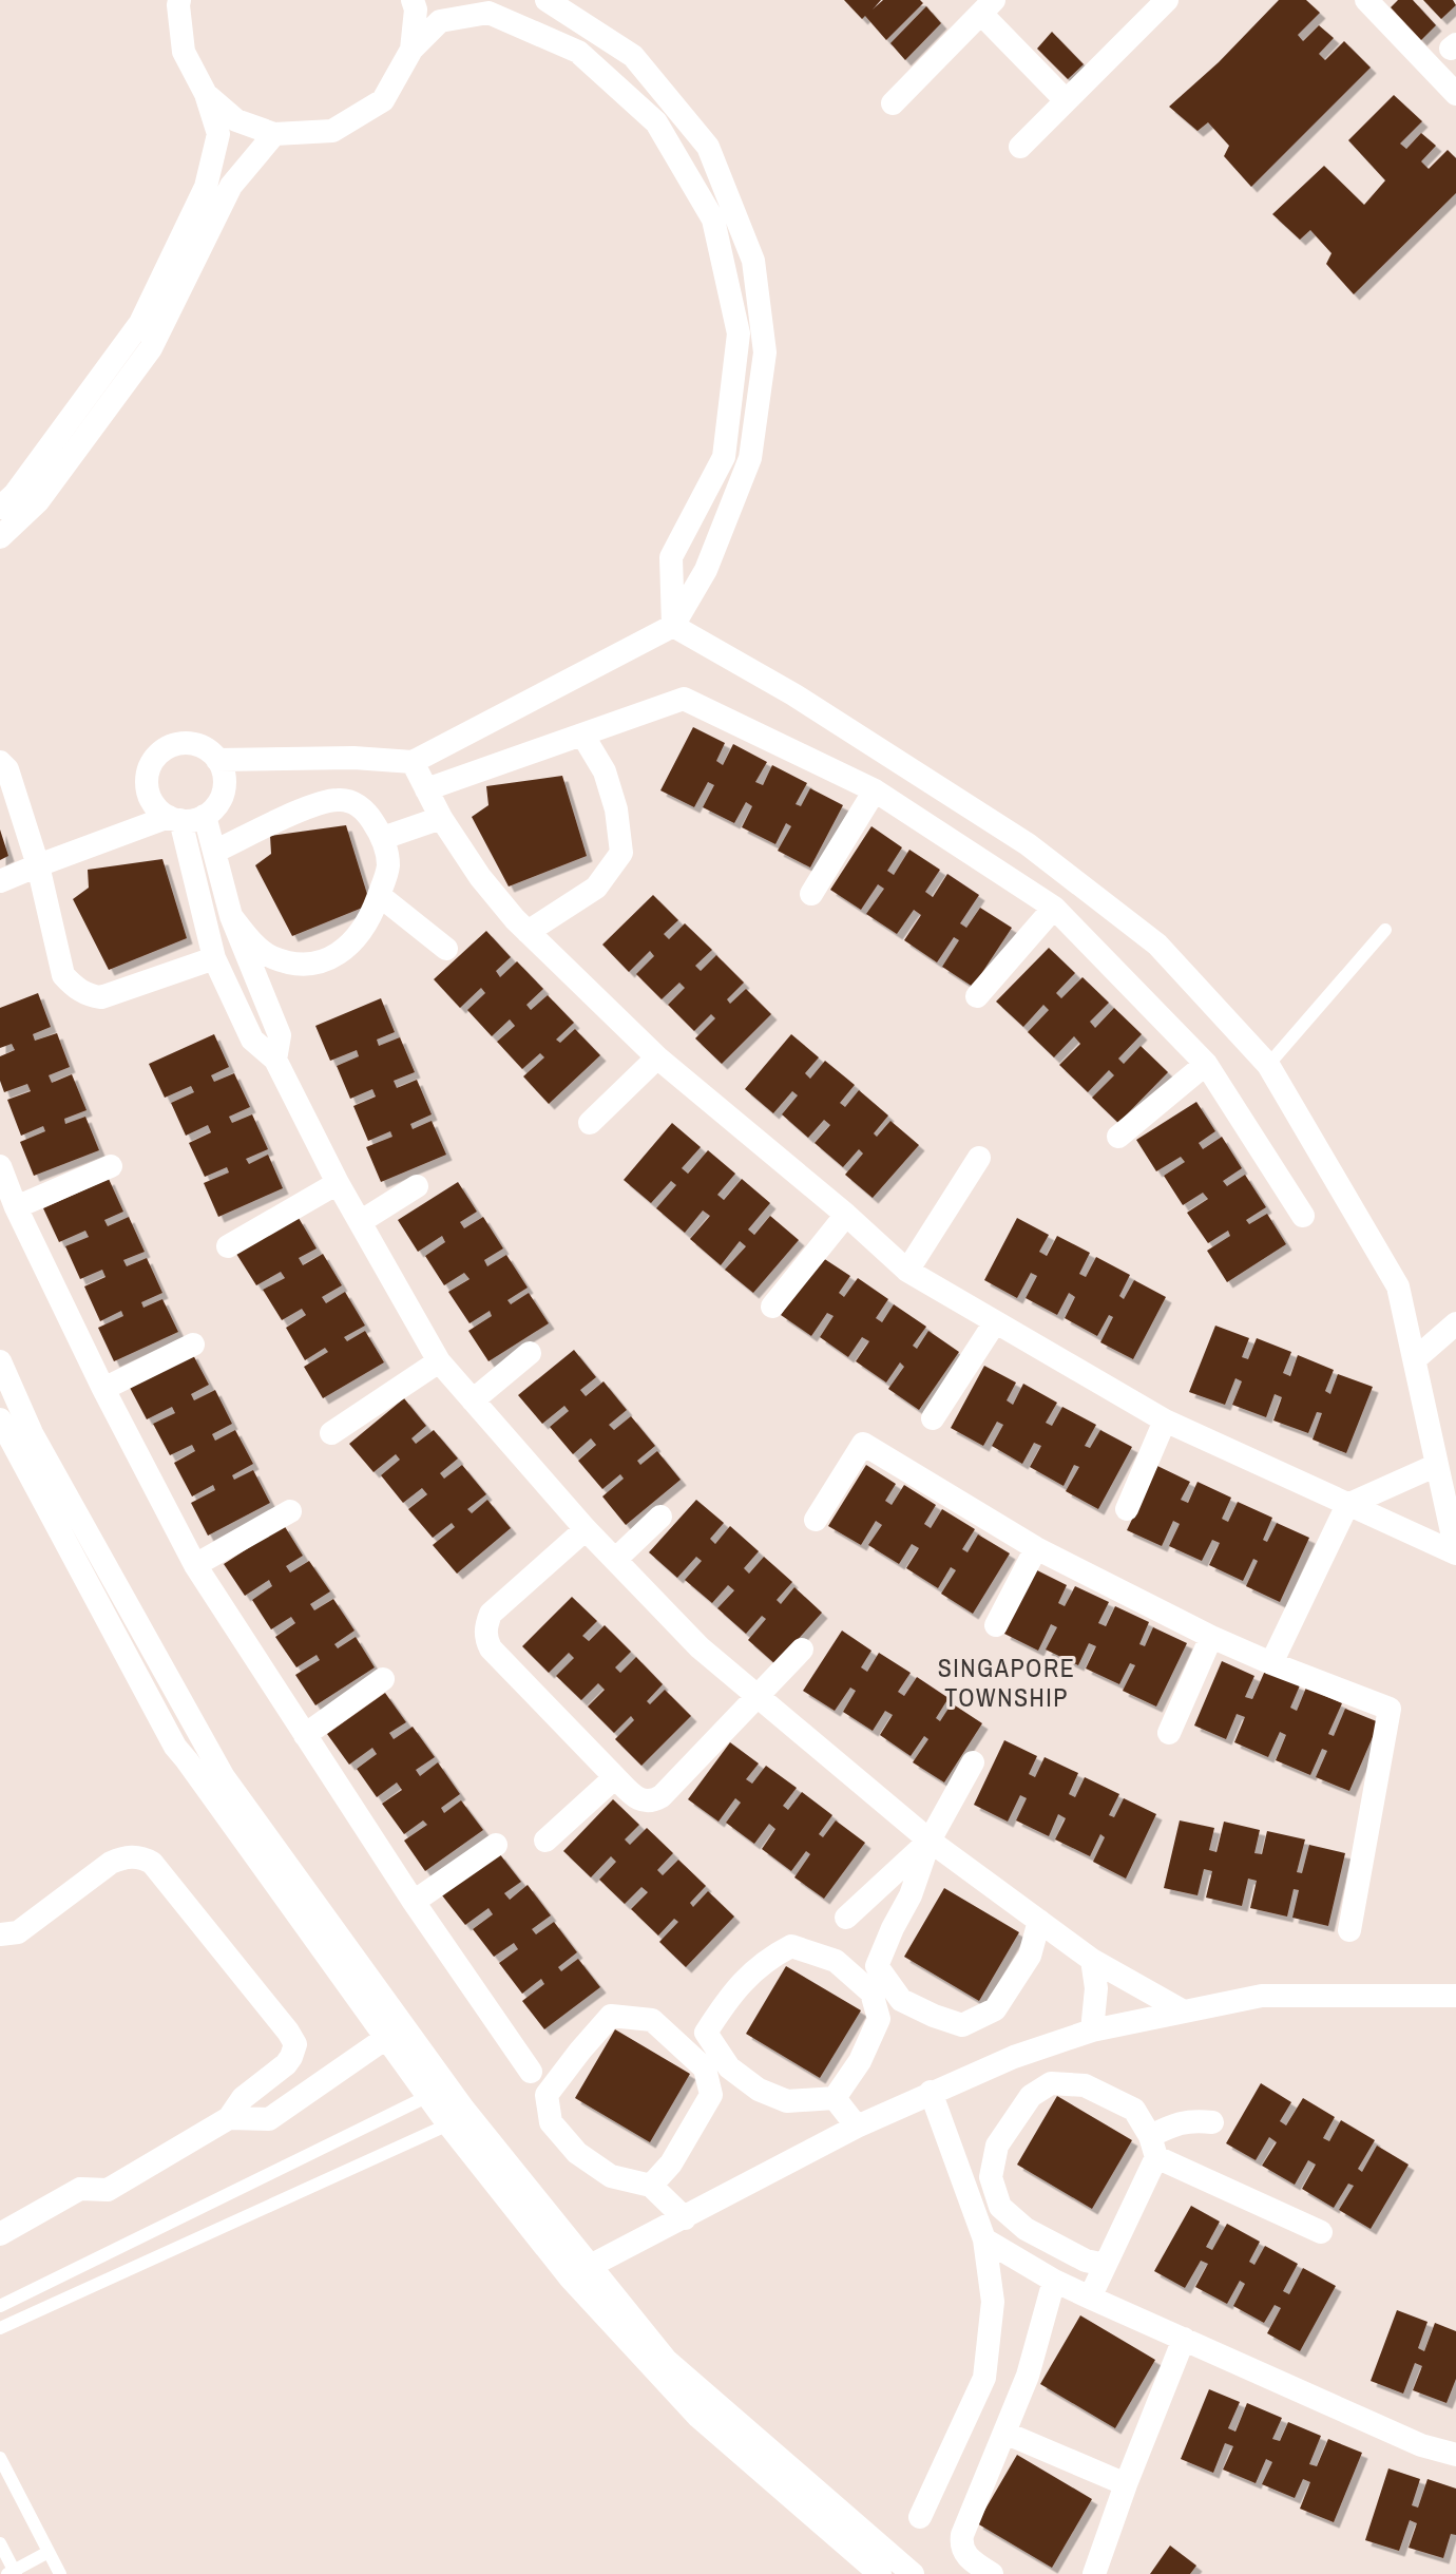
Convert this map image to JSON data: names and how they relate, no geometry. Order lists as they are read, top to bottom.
{
  "districts": ["SINGAPORE TOWNSHIP"]
}
